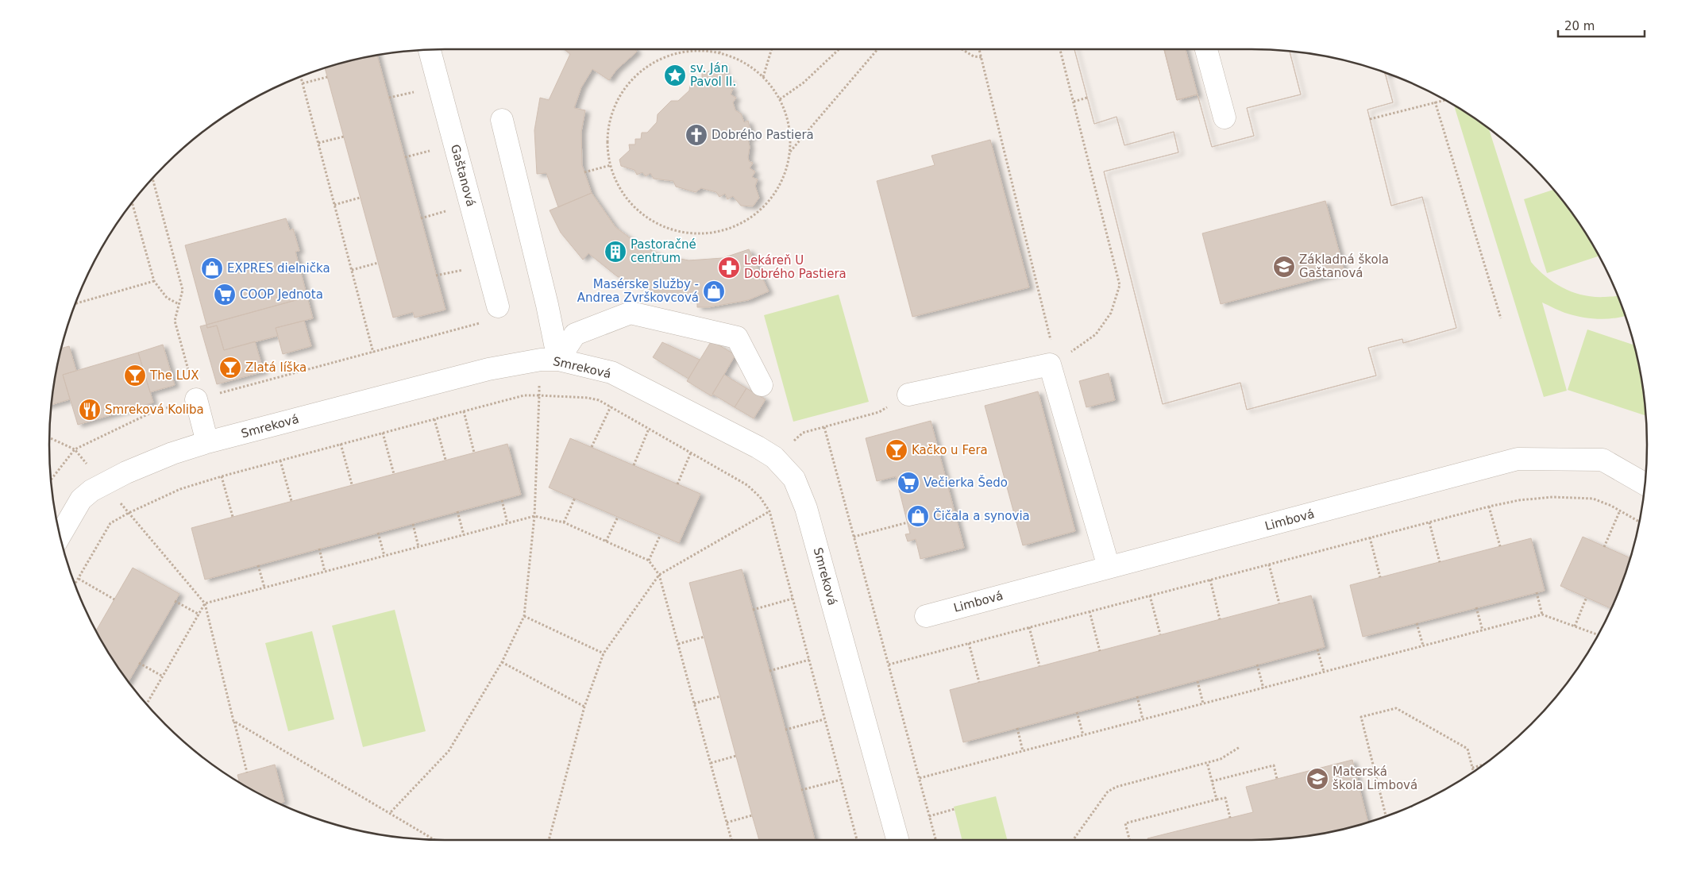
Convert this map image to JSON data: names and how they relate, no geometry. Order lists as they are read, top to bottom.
{
  "streets": {
    "street": ["Gaštanová", "Smreková", "Limbová"]
  },
  "places": {
    "place": ["sv. Ján Pavol II."],
    "church": ["Dobrého Pastiera"],
    "building": ["Pastoračné centrum"],
    "school or university": ["Základná škola Gaštanová", "Materská škola Limbová"],
    "pharmacy": ["Lekáreň U Dobrého Pastiera"],
    "shop": ["EXPRES dielnička", "Masérske služby - Andrea Zvrškovcová", "Čičala a synovia"],
    "supermarket": ["COOP Jednota", "Večierka Šedo"],
    "bar": ["Zlatá líška", "The LUX", "Kačko u Fera"],
    "restaurant": ["Smreková Koliba"]
  },
  "scale_bar": "20 m"
}
